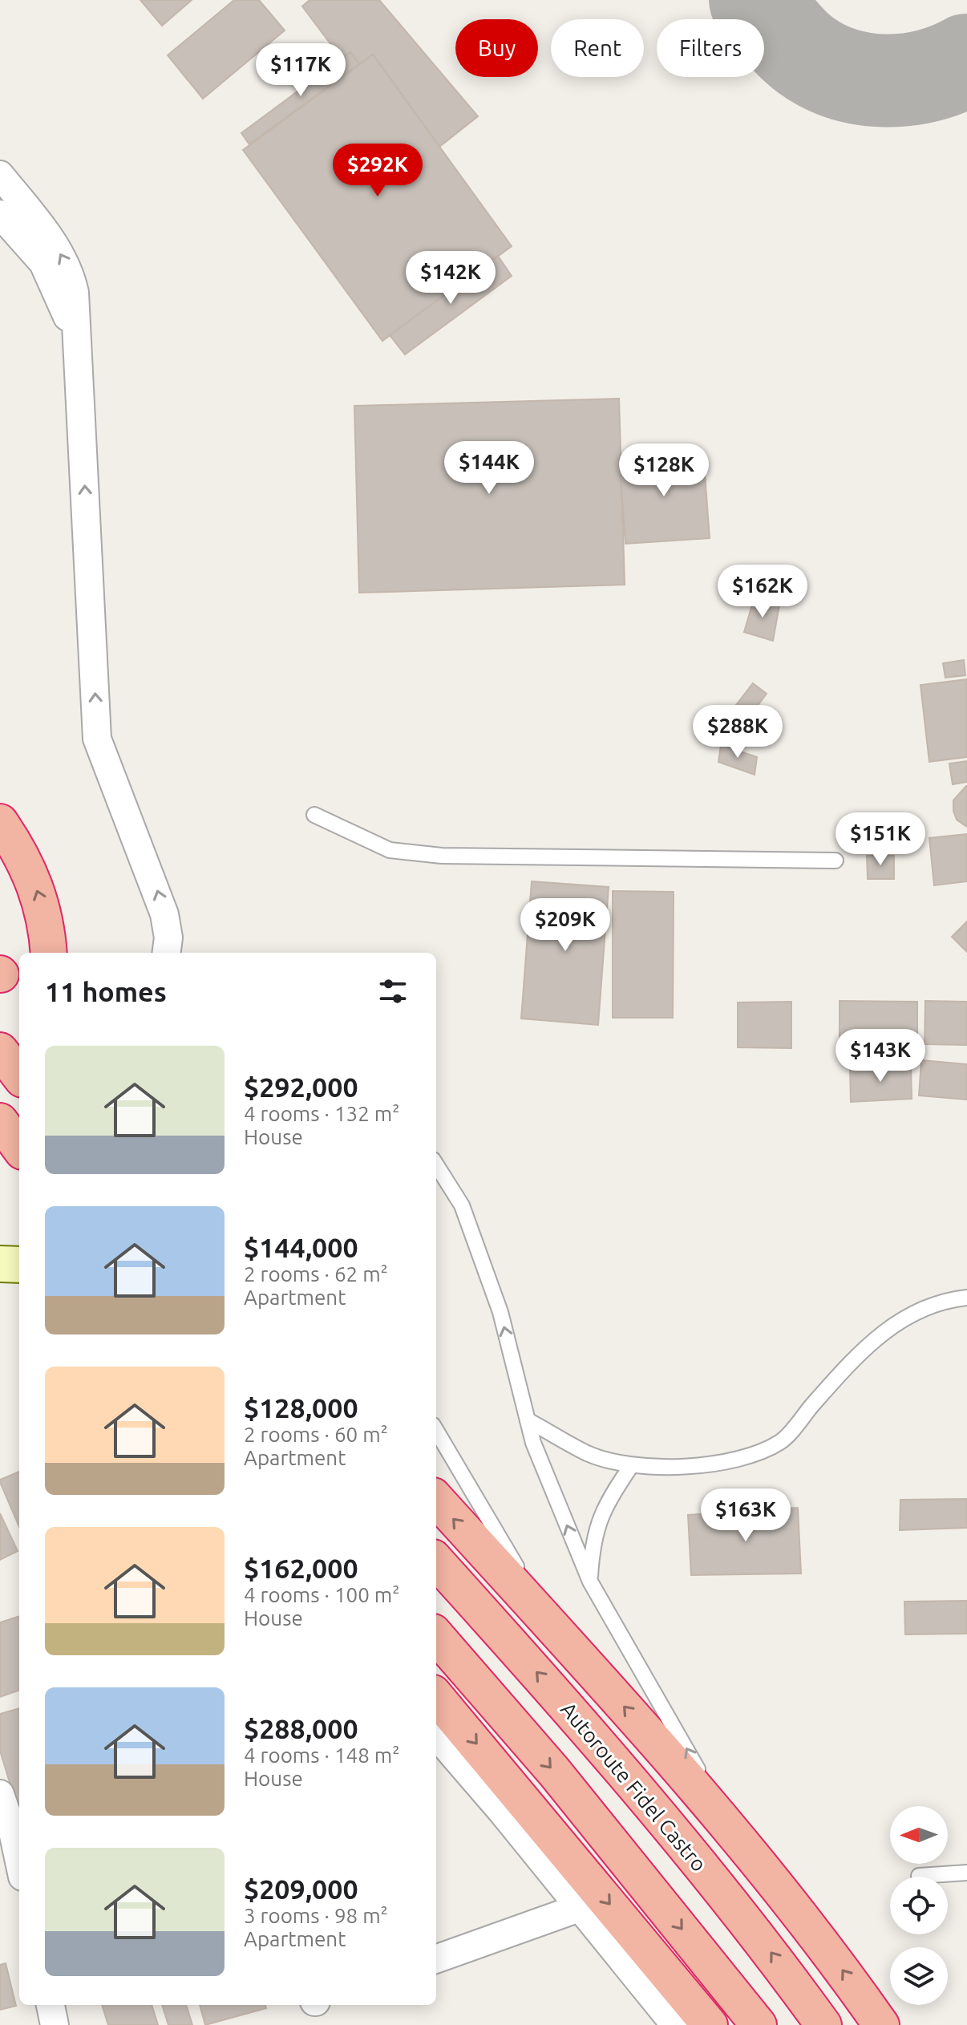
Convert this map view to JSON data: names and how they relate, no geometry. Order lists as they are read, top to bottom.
{
  "streets": {
    "highway": ["Autoroute Fidel Castro"]
  },
  "north": "left",
  "page": {
    "chip": ["Buy", "Rent", "Filters"],
    "price": [
      "$117K",
      "$292K",
      "$142K",
      "$144K",
      "$128K",
      "$162K",
      "$288K",
      "$151K",
      "$209K",
      "$143K",
      "$163K"
    ],
    "heading": "11 homes",
    "list": [
      {
        "name": "$292,000",
        "note": "4 rooms · 132 m² · House"
      },
      {
        "name": "$144,000",
        "note": "2 rooms · 62 m² · Apartment"
      },
      {
        "name": "$128,000",
        "note": "2 rooms · 60 m² · Apartment"
      },
      {
        "name": "$162,000",
        "note": "4 rooms · 100 m² · House"
      },
      {
        "name": "$288,000",
        "note": "4 rooms · 148 m² · House"
      },
      {
        "name": "$209,000",
        "note": "3 rooms · 98 m² · Apartment"
      }
    ]
  }
}
